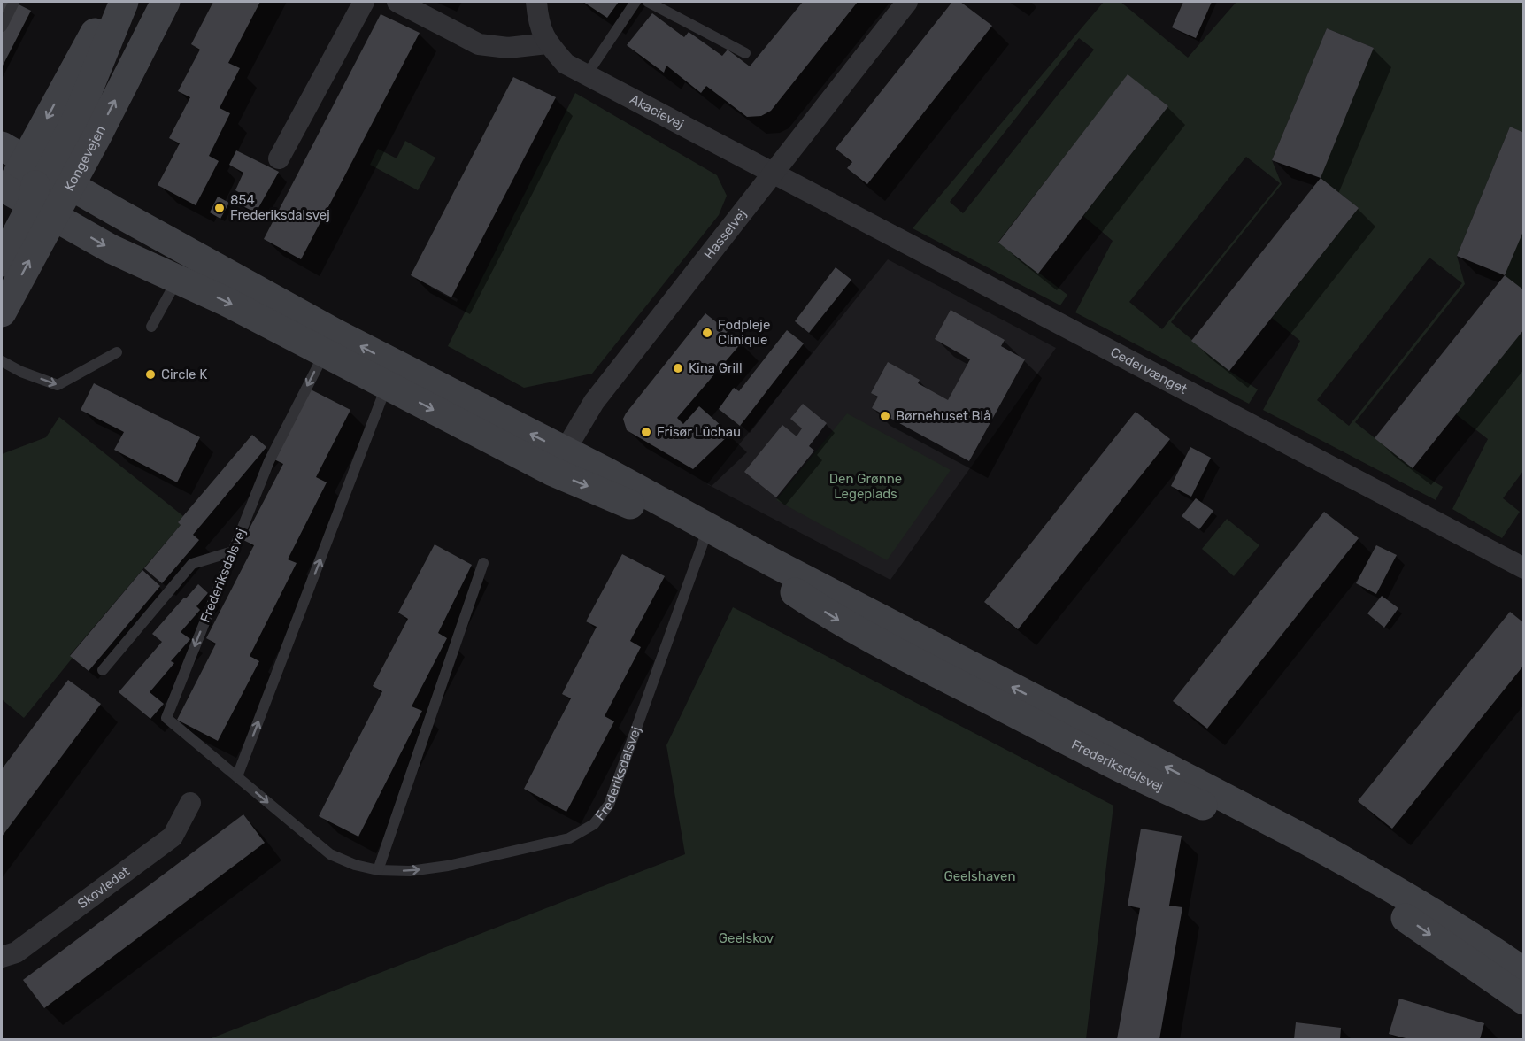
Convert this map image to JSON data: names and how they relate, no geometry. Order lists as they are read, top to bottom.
{
  "streets": {
    "street": [
      "Akacievej",
      "Kongevejen",
      "Hasselvej",
      "Cedervænget",
      "Frederiksdalsvej",
      "Skovledet"
    ]
  },
  "crossings": [
    ["Akacievej", "Hasselvej"],
    ["Akacievej", "Cedervænget"],
    ["Kongevejen", "Frederiksdalsvej"],
    ["Hasselvej", "Cedervænget"],
    ["Hasselvej", "Frederiksdalsvej"]
  ],
  "parks": ["Den Grønne Legeplads", "Geelshaven", "Geelskov"],
  "places": [
    "854 Frederiksdalsvej",
    "Fodpleje Clinique",
    "Kina Grill",
    "Circle K",
    "Børnehuset Blå",
    "Frisør Lüchau"
  ]
}
